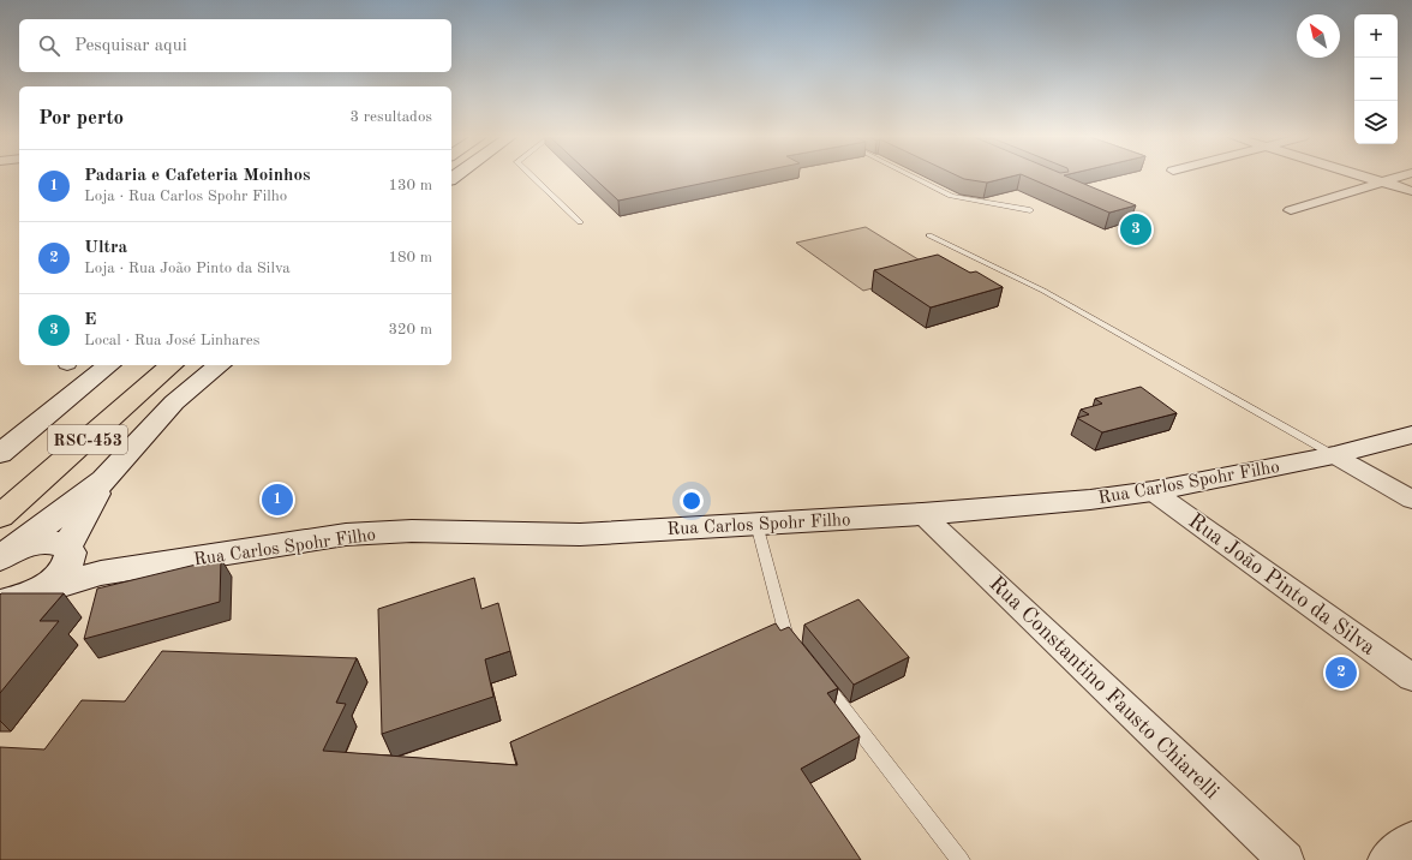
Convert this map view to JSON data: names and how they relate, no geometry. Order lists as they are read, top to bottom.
{
  "streets": {
    "highway": ["RSC-453"],
    "main road": ["Rua Carlos Spohr Filho"],
    "street": ["Rua João Pinto da Silva", "Rua Constantino Fausto Chiarelli"]
  },
  "crossings": [
    ["Rua Carlos Spohr Filho", "Rua João Pinto da Silva"],
    ["Rua Carlos Spohr Filho", "Rua Constantino Fausto Chiarelli"]
  ],
  "north": "top left",
  "page": {
    "map_buttons": ["+", "−"],
    "search": "Pesquisar aqui",
    "heading": ["Por perto", "3 resultados"],
    "list": [
      {
        "mark": "1",
        "name": "Padaria e Cafeteria Moinhos",
        "note": "Loja · Rua Carlos Spohr Filho",
        "value": "130 m"
      },
      {
        "mark": "2",
        "name": "Ultra",
        "note": "Loja · Rua João Pinto da Silva",
        "value": "180 m"
      },
      {
        "mark": "3",
        "name": "E",
        "note": "Local · Rua José Linhares",
        "value": "320 m"
      }
    ],
    "pins": ["3", "1", "2"]
  }
}
